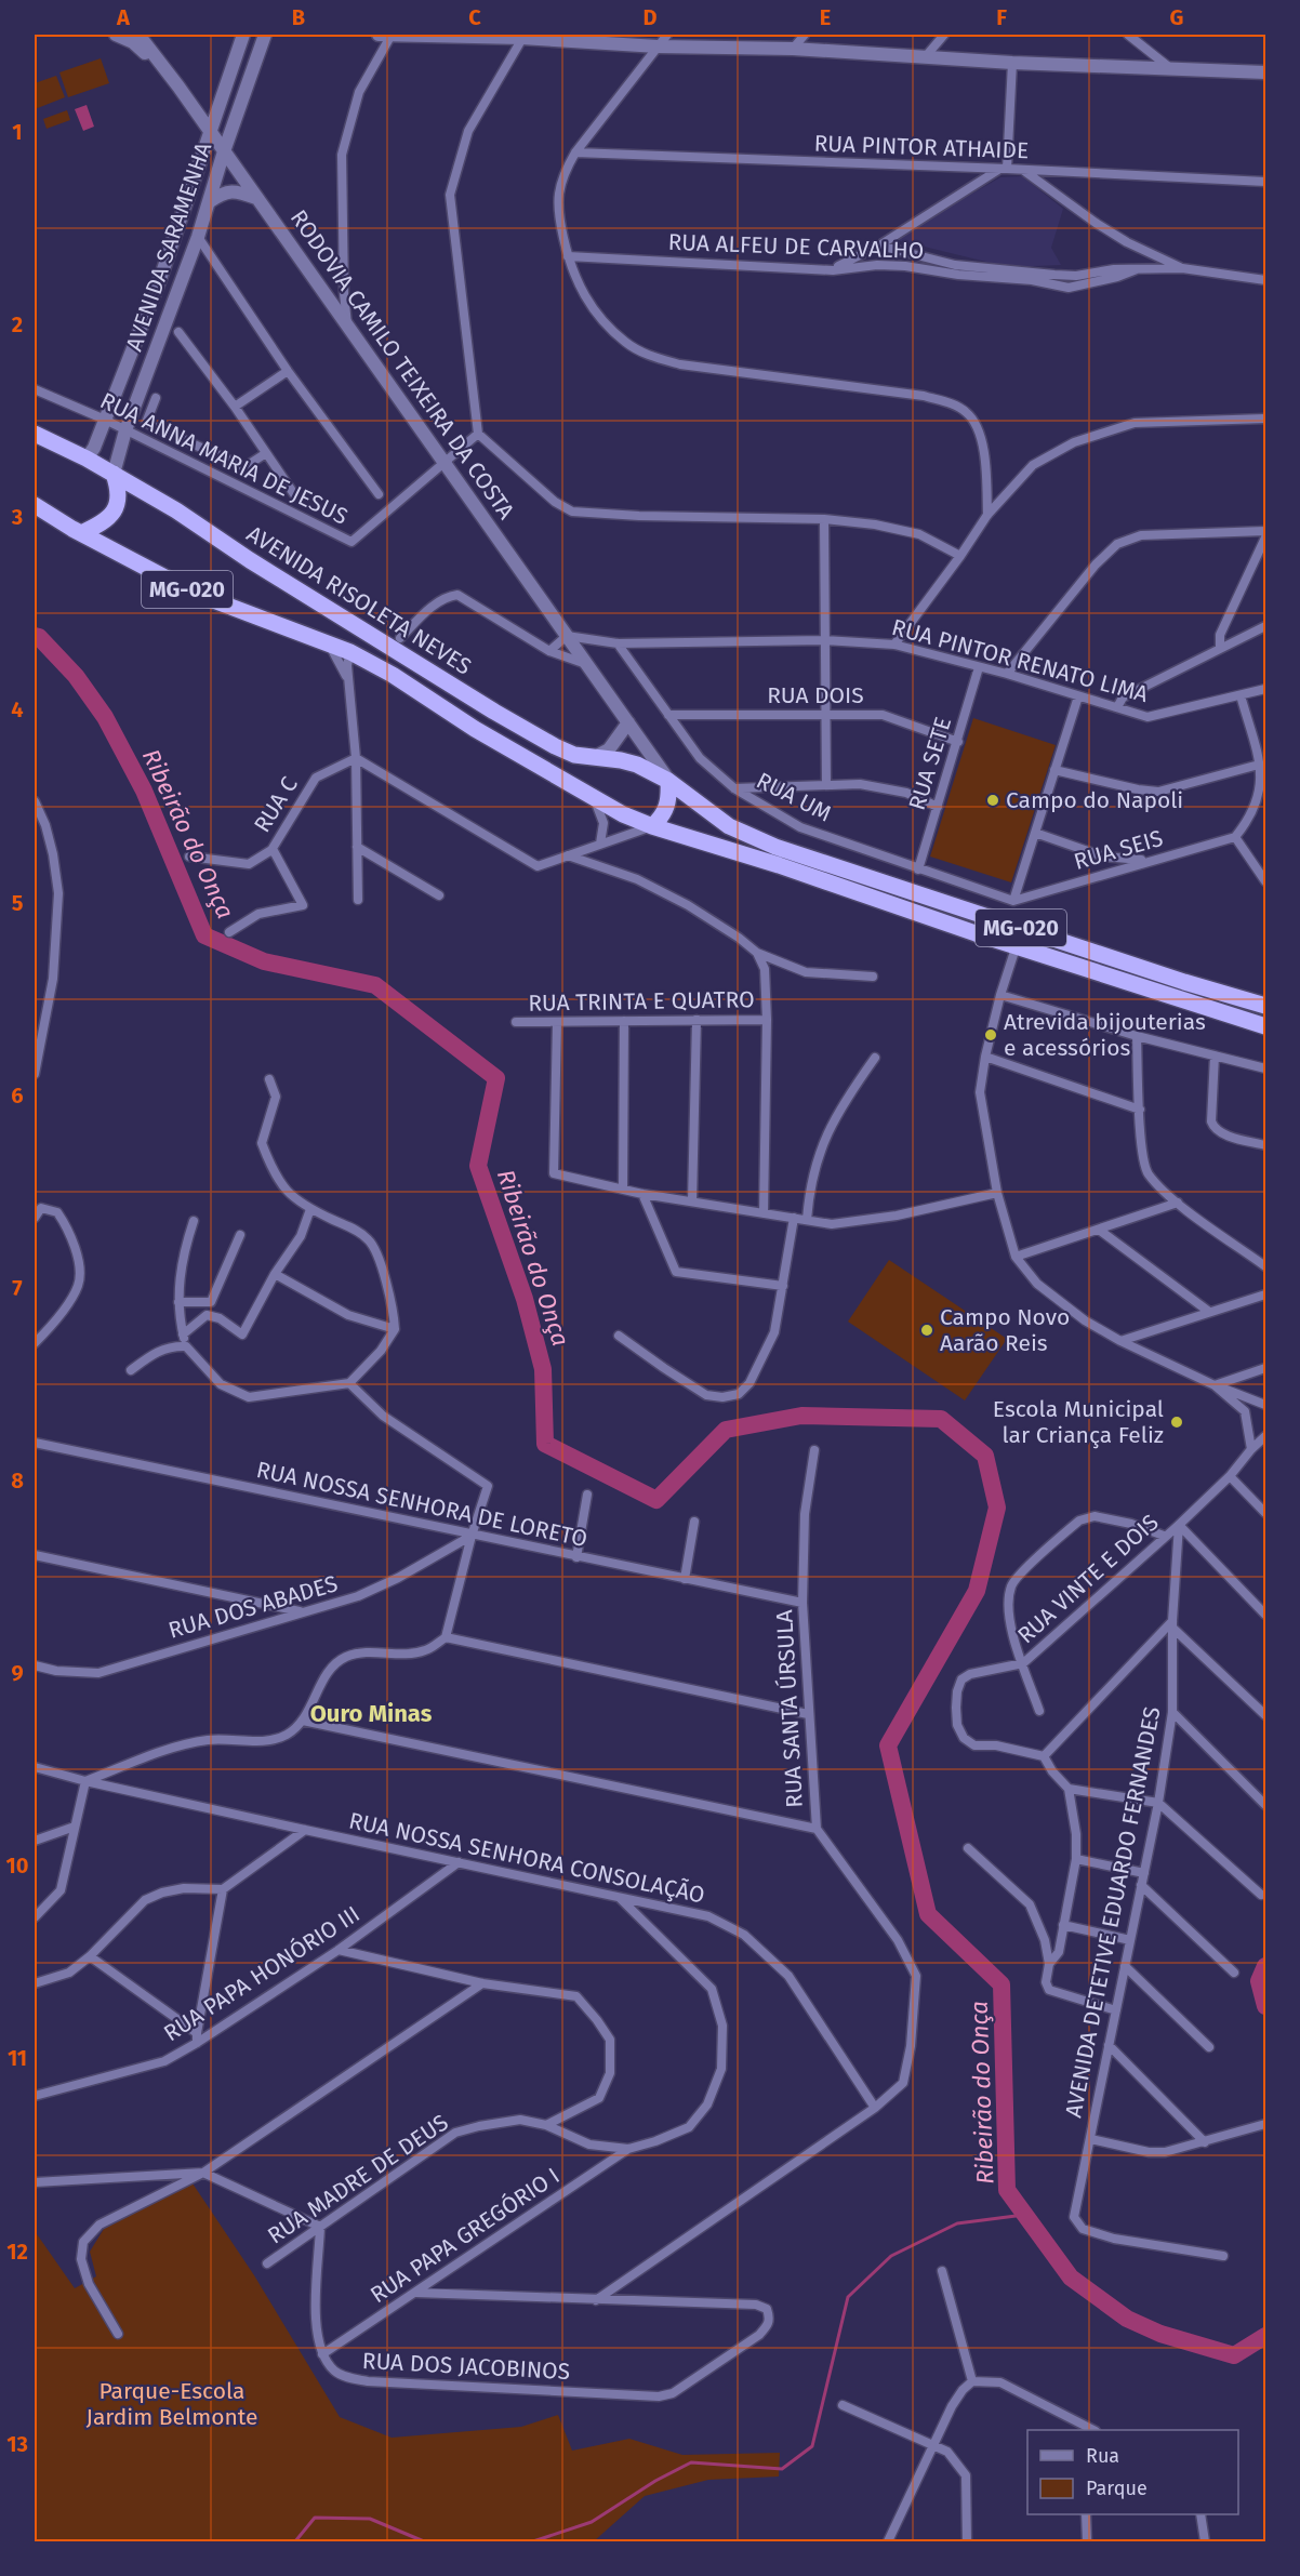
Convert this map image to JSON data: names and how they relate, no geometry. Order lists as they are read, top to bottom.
{
  "streets": {
    "highway": ["RODOVIA CAMILO TEIXEIRA DA COSTA", "MG-020", "AVENIDA RISOLETA NEVES"],
    "street": [
      "RUA PINTOR ATHAIDE",
      "AVENIDA SARAMENHA",
      "RUA ALFEU DE CARVALHO",
      "RUA ANNA MARIA DE JESUS",
      "RUA PINTOR RENATO LIMA",
      "RUA DOIS",
      "RUA SETE",
      "RUA UM",
      "RUA C",
      "RUA SEIS",
      "RUA TRINTA E QUATRO",
      "RUA NOSSA SENHORA DE LORETO",
      "RUA VINTE E DOIS",
      "RUA DOS ABADES",
      "RUA SANTA ÚRSULA",
      "RUA NOSSA SENHORA CONSOLAÇÃO",
      "AVENIDA DETETIVE EDUARDO FERNANDES",
      "RUA PAPA HONÓRIO III",
      "RUA MADRE DE DEUS",
      "RUA PAPA GREGÓRIO I",
      "RUA DOS JACOBINOS"
    ]
  },
  "crossings": [
    ["AVENIDA SARAMENHA", "RODOVIA CAMILO TEIXEIRA DA COSTA"],
    ["AVENIDA SARAMENHA", "RUA ANNA MARIA DE JESUS"],
    ["AVENIDA SARAMENHA", "AVENIDA RISOLETA NEVES"],
    ["RODOVIA CAMILO TEIXEIRA DA COSTA", "RUA ANNA MARIA DE JESUS"],
    ["RODOVIA CAMILO TEIXEIRA DA COSTA", "AVENIDA RISOLETA NEVES"],
    ["RODOVIA CAMILO TEIXEIRA DA COSTA", "RUA PINTOR RENATO LIMA"],
    ["MG-020", "AVENIDA RISOLETA NEVES"],
    ["RUA PINTOR RENATO LIMA", "RUA SETE"],
    ["RUA PINTOR RENATO LIMA", "RUA UM"],
    ["RUA DOIS", "RUA SETE"],
    ["RUA DOIS", "RUA UM"],
    ["RUA SETE", "RUA UM"],
    ["RUA UM", "RUA SEIS"],
    ["RUA NOSSA SENHORA DE LORETO", "RUA DOS ABADES"],
    ["RUA NOSSA SENHORA DE LORETO", "RUA SANTA ÚRSULA"],
    ["RUA VINTE E DOIS", "AVENIDA DETETIVE EDUARDO FERNANDES"],
    ["RUA SANTA ÚRSULA", "RUA NOSSA SENHORA CONSOLAÇÃO"],
    ["RUA SANTA ÚRSULA", "RUA DOS JACOBINOS"],
    ["RUA NOSSA SENHORA CONSOLAÇÃO", "RUA PAPA HONÓRIO III"],
    ["RUA NOSSA SENHORA CONSOLAÇÃO", "RUA MADRE DE DEUS"],
    ["RUA MADRE DE DEUS", "RUA PAPA GREGÓRIO I"],
    ["RUA PAPA GREGÓRIO I", "RUA DOS JACOBINOS"]
  ],
  "districts": ["Ouro Minas"],
  "water": ["Ribeirão do Onça"],
  "parks": ["Parque-Escola Jardim Belmonte"],
  "places": [
    "Campo do Napoli",
    "Atrevida bijouterias e acessórios",
    "Campo Novo Aarão Reis",
    "Escola Municipal lar Criança Feliz"
  ],
  "legend": ["Rua", "Parque"],
  "grid": {
    "columns": [
      "A",
      "B",
      "C",
      "D",
      "E",
      "F",
      "G"
    ],
    "rows": [
      "1",
      "2",
      "3",
      "4",
      "5",
      "6",
      "7",
      "8",
      "9",
      "10",
      "11",
      "12",
      "13"
    ]
  }
}
